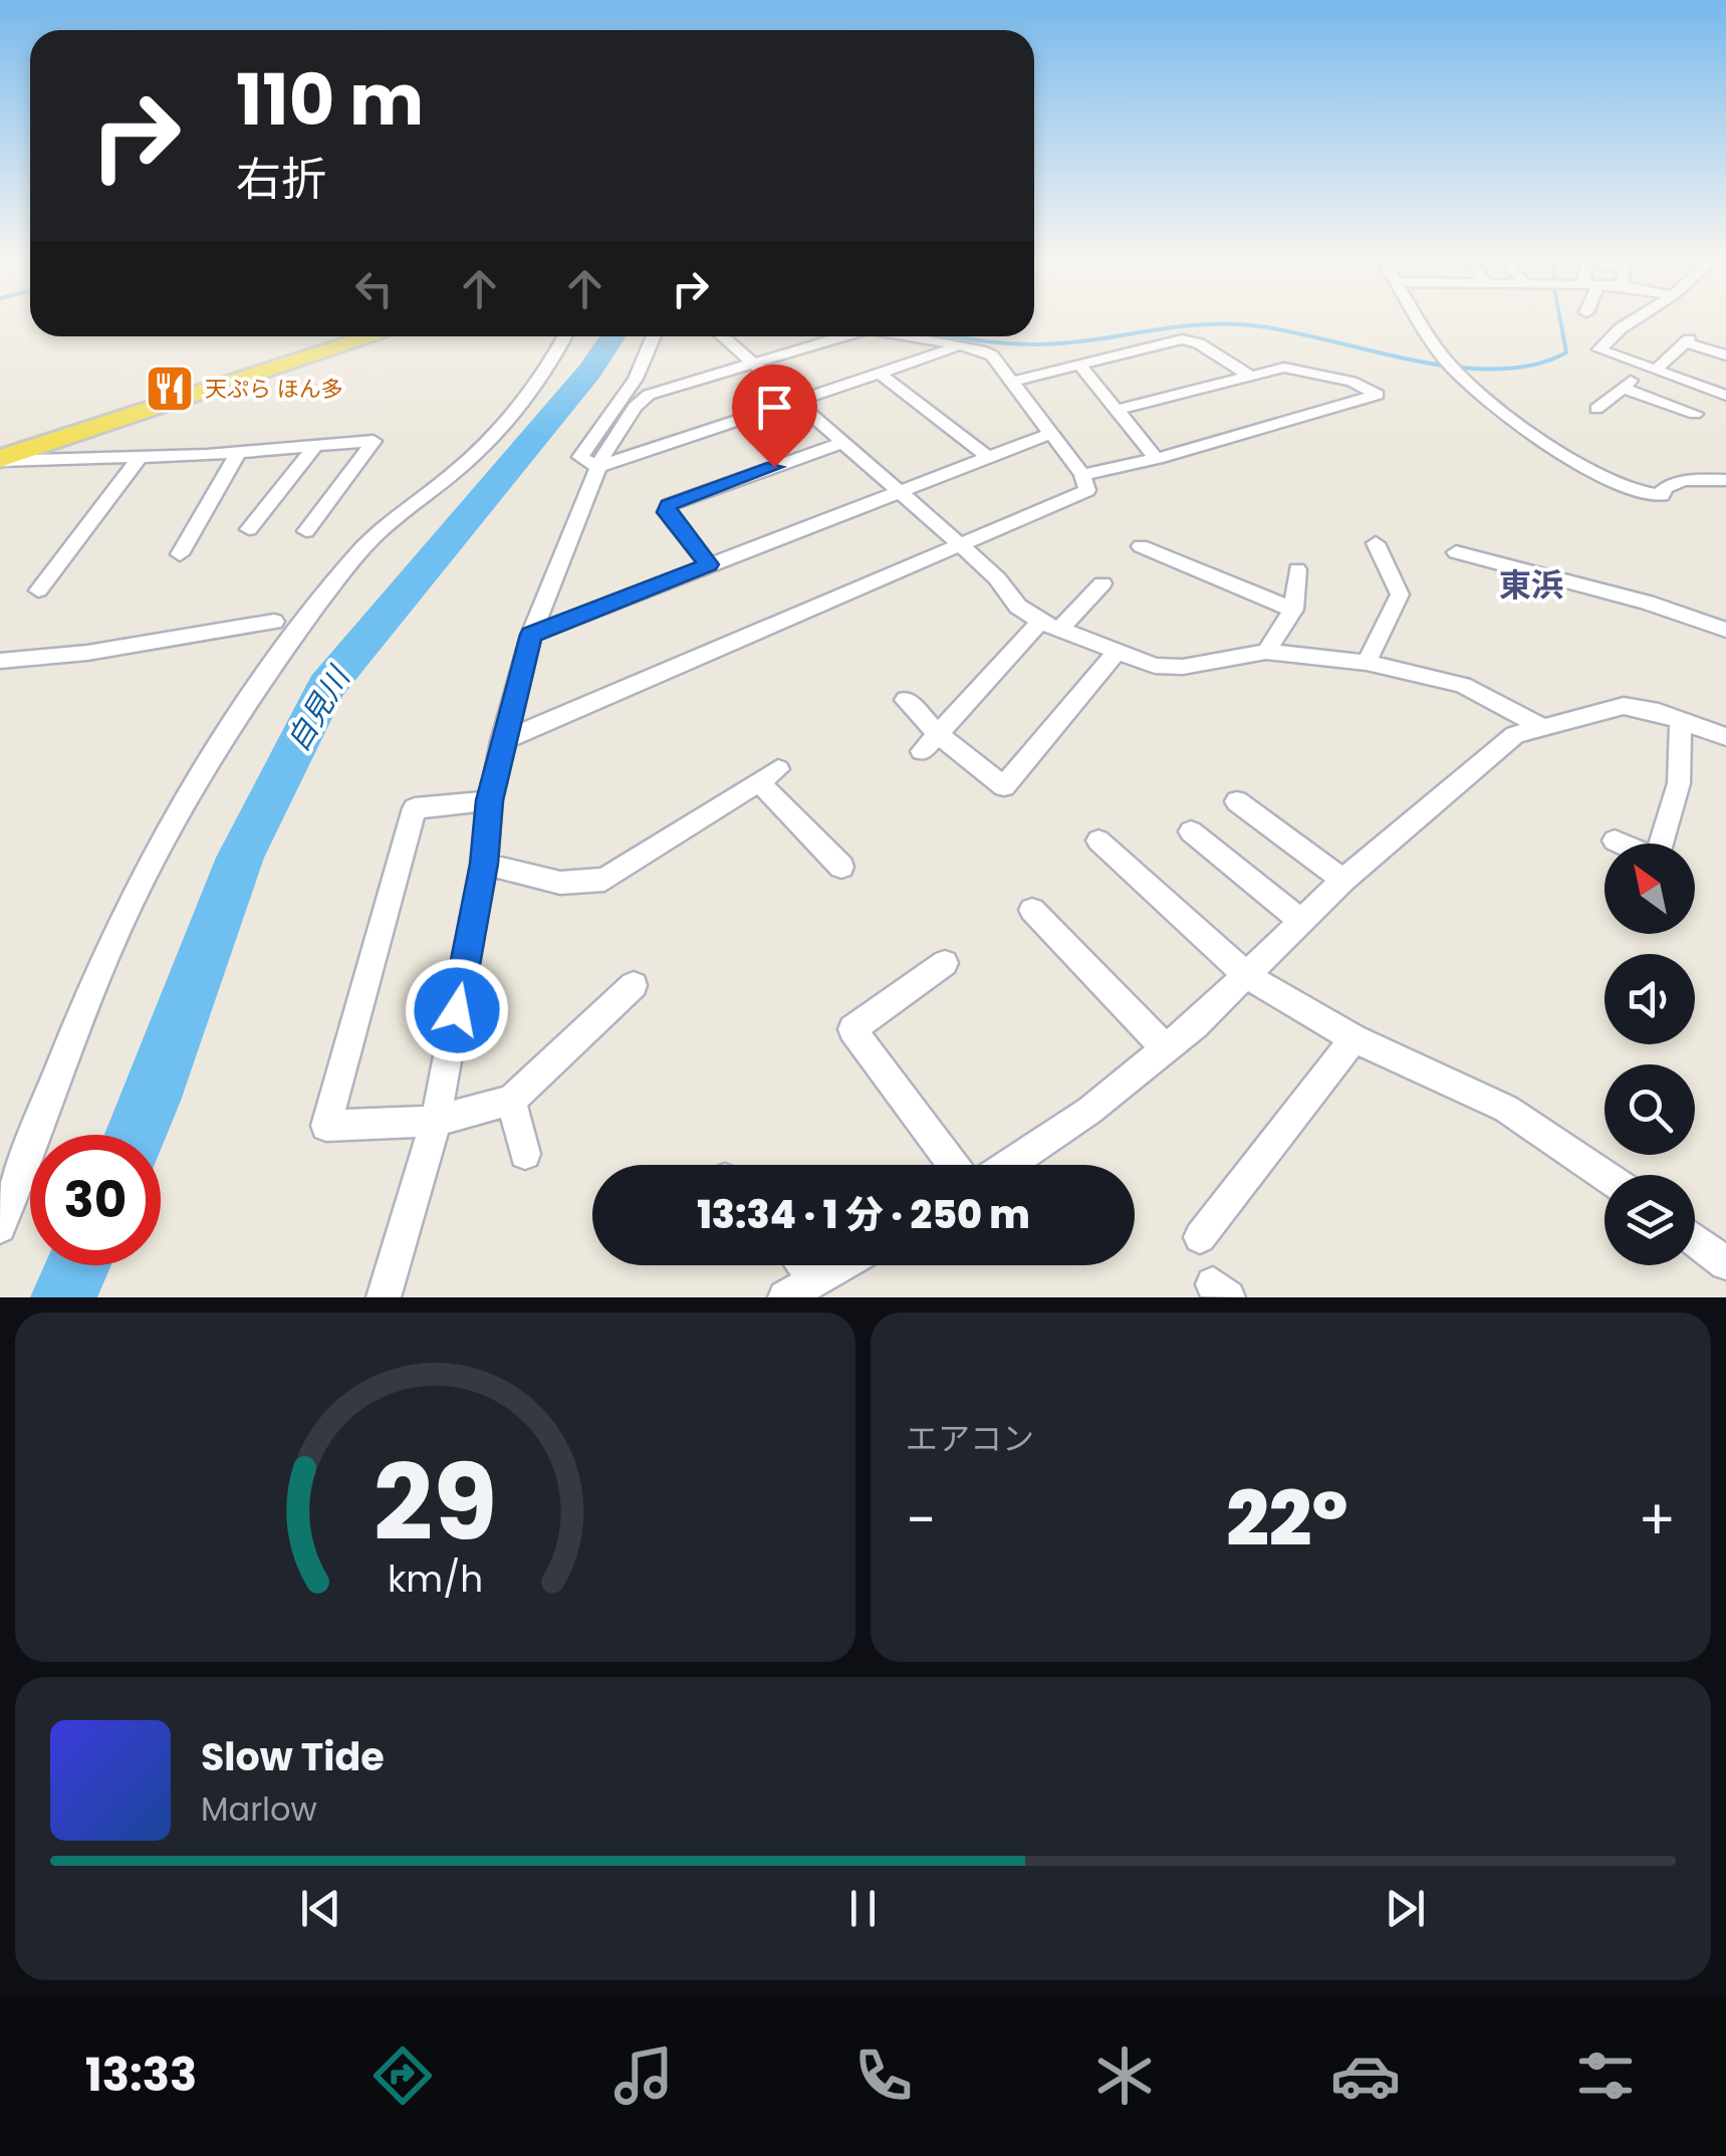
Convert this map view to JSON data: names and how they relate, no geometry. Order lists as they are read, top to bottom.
{
  "districts": ["東浜"],
  "water": ["自見川"],
  "places": {
    "restaurant": ["天ぷら ほん多"]
  },
  "north": "top left",
  "page": {
    "turn": ["110 m", "右折"],
    "limit": "30",
    "trip": "13:34 · 1 分 · 250 m",
    "tile": "エアコン",
    "heat": ["−", "22°", "+"],
    "song": ["Slow Tide", "Marlow"],
    "tabs": "13:33",
    "gauge": ["29", "km/h"]
  }
}
